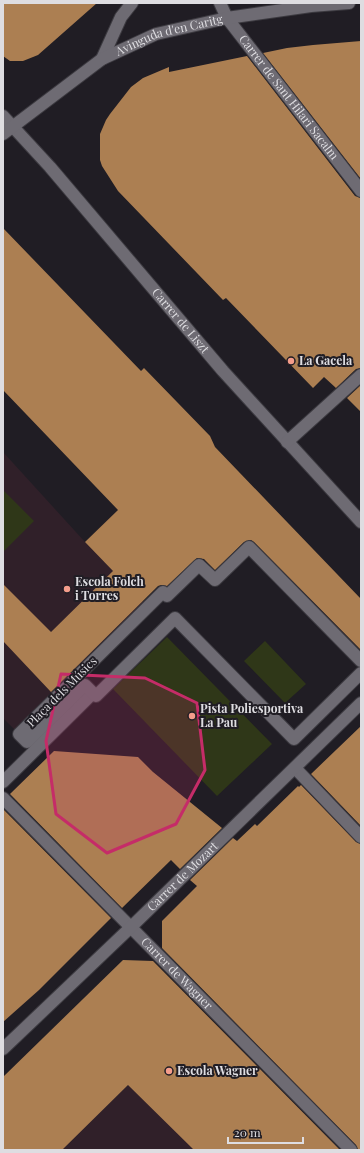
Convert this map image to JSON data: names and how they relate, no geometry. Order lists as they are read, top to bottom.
{
  "streets": {
    "street": [
      "Avinguda d'en Caritg",
      "Carrer de Sant Hilari Sacalm",
      "Carrer de Liszt",
      "Plaça dels Músics",
      "Carrer de Mozart",
      "Carrer de Wagner"
    ]
  },
  "crossings": [
    ["Avinguda d'en Caritg", "Carrer de Sant Hilari Sacalm"],
    ["Avinguda d'en Caritg", "Carrer de Liszt"],
    ["Carrer de Mozart", "Carrer de Wagner"]
  ],
  "places": [
    "La Gacela",
    "Escola Folch i Torres",
    "Pista Poliesportiva La Pau",
    "Escola Wagner"
  ],
  "scale_bar": "20 m"
}
